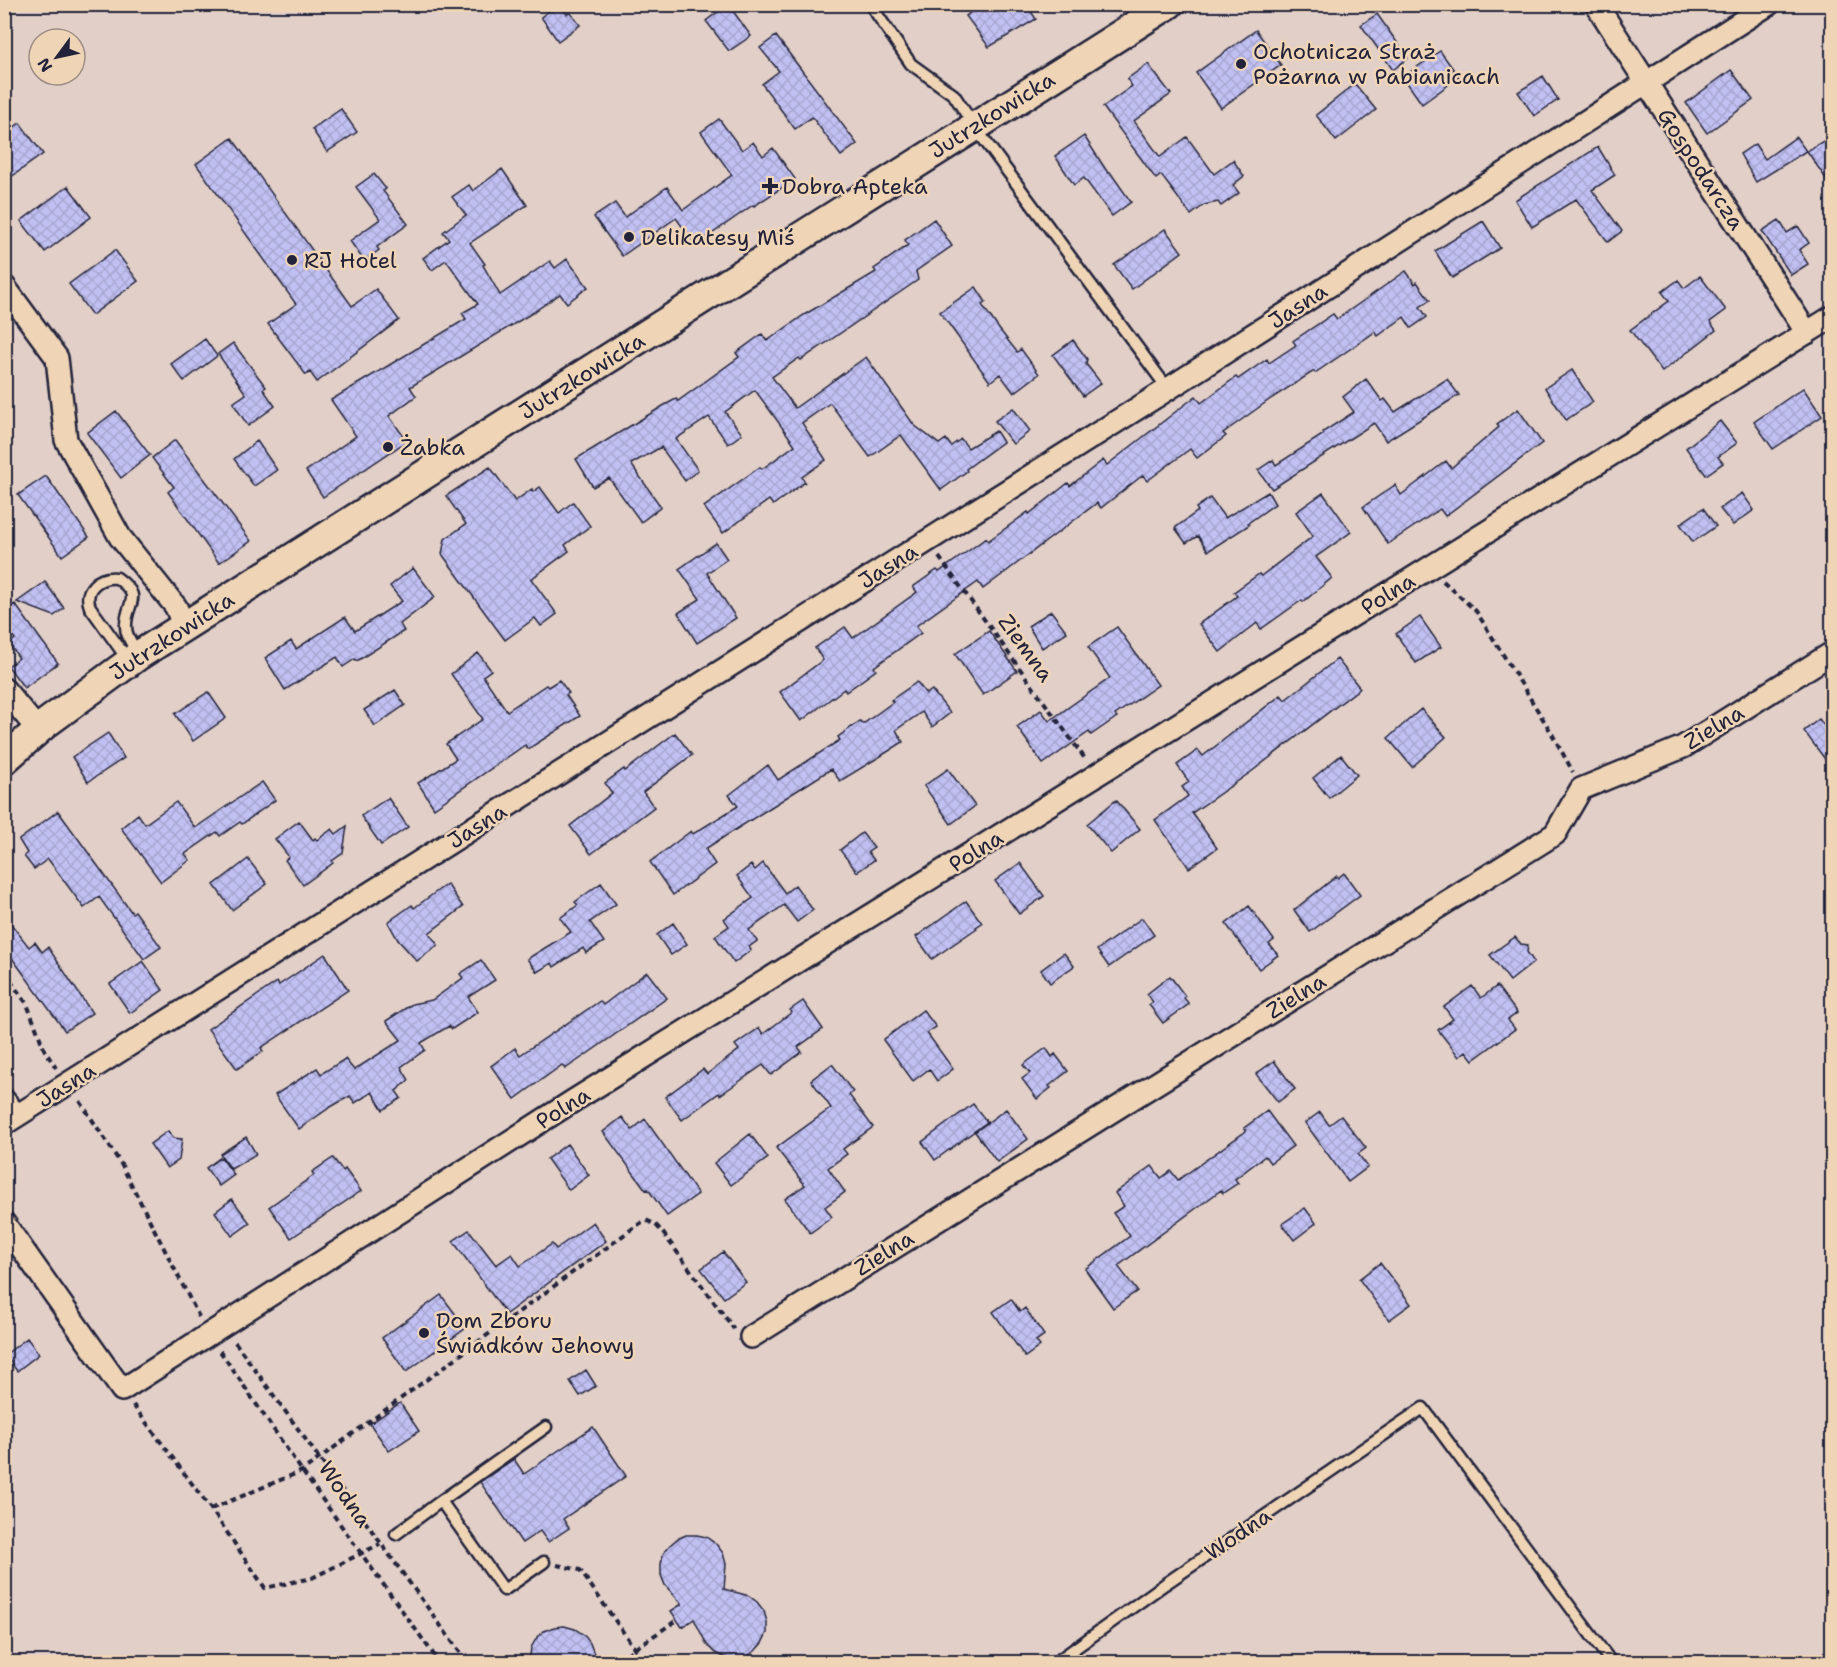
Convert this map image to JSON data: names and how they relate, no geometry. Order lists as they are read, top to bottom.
{
  "streets": {
    "main road": ["Jutrzkowicka"],
    "street": [
      "Gospodarcza",
      "Jasna",
      "Polna",
      "Zielna"
    ],
    "lane": ["Wodna"],
    "path": ["Ziemna"]
  },
  "crossings": [
    ["Gospodarcza", "Jasna"],
    ["Gospodarcza", "Polna"],
    ["Jasna", "Ziemna"],
    ["Polna", "Ziemna"],
    ["Polna", "Wodna"]
  ],
  "places": {
    "other": [
      "Ochotnicza Straż Pożarna w Pabianicach",
      "Delikatesy Miś",
      "RJ Hotel",
      "Żabka",
      "Dom Zboru Świadków Jehowy"
    ],
    "health": ["Dobra Apteka"]
  },
  "north": "bottom left"
}
